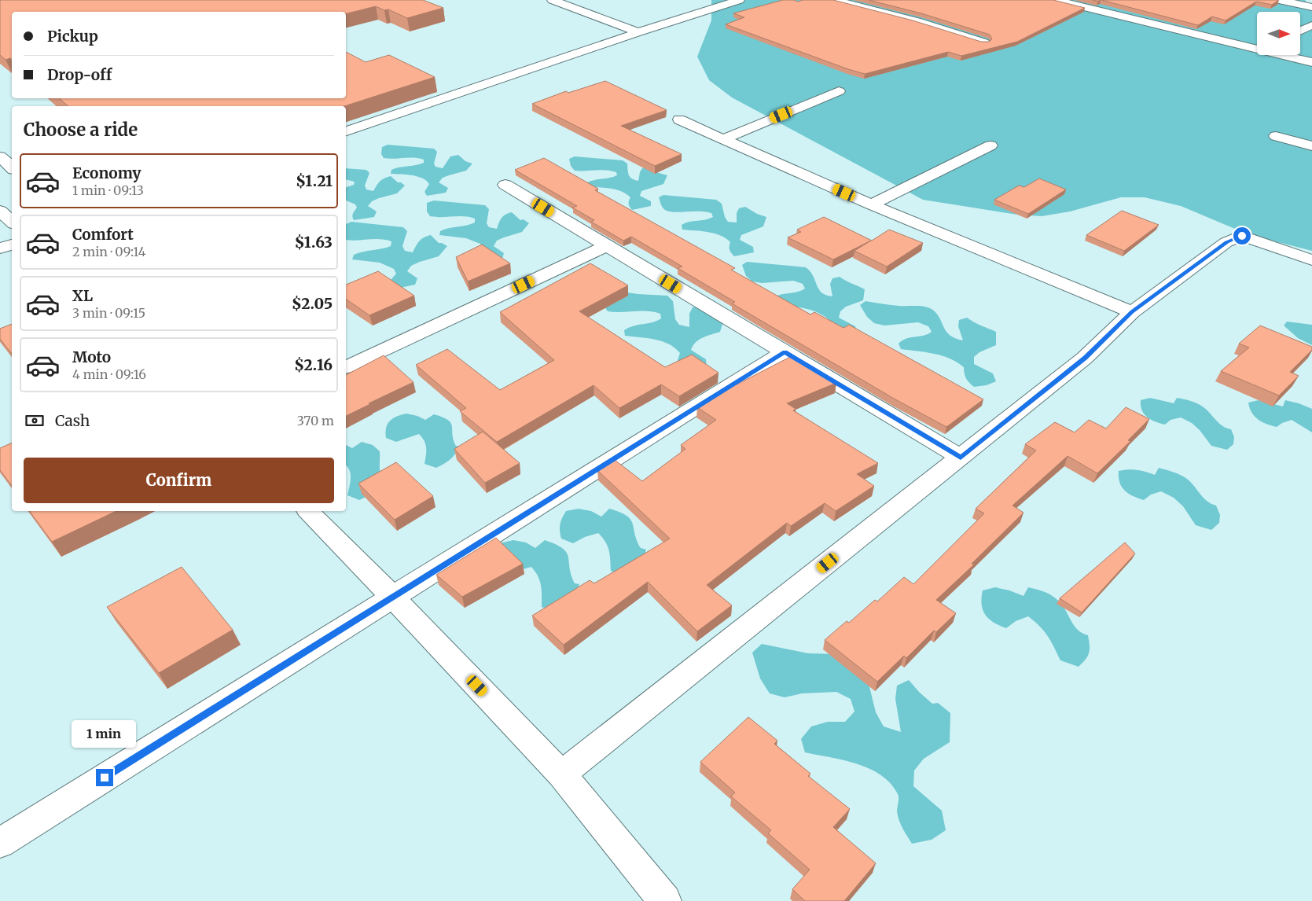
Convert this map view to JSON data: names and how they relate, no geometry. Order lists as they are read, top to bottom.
{
  "north": "right",
  "page": {
    "banner": ["Pickup", "Drop-off"],
    "heading": "Choose a ride",
    "list": [
      {
        "name": "Economy",
        "note": "1 min · 09:13",
        "value": "$1.21"
      },
      {
        "name": "Comfort",
        "note": "2 min · 09:14",
        "value": "$1.63"
      },
      {
        "name": "XL",
        "note": "3 min · 09:15",
        "value": "$2.05"
      },
      {
        "name": "Moto",
        "note": "4 min · 09:16",
        "value": "$2.16"
      }
    ],
    "pay": ["Cash", "370 m"],
    "buttons": "Confirm",
    "bubble": "1 min"
  }
}
